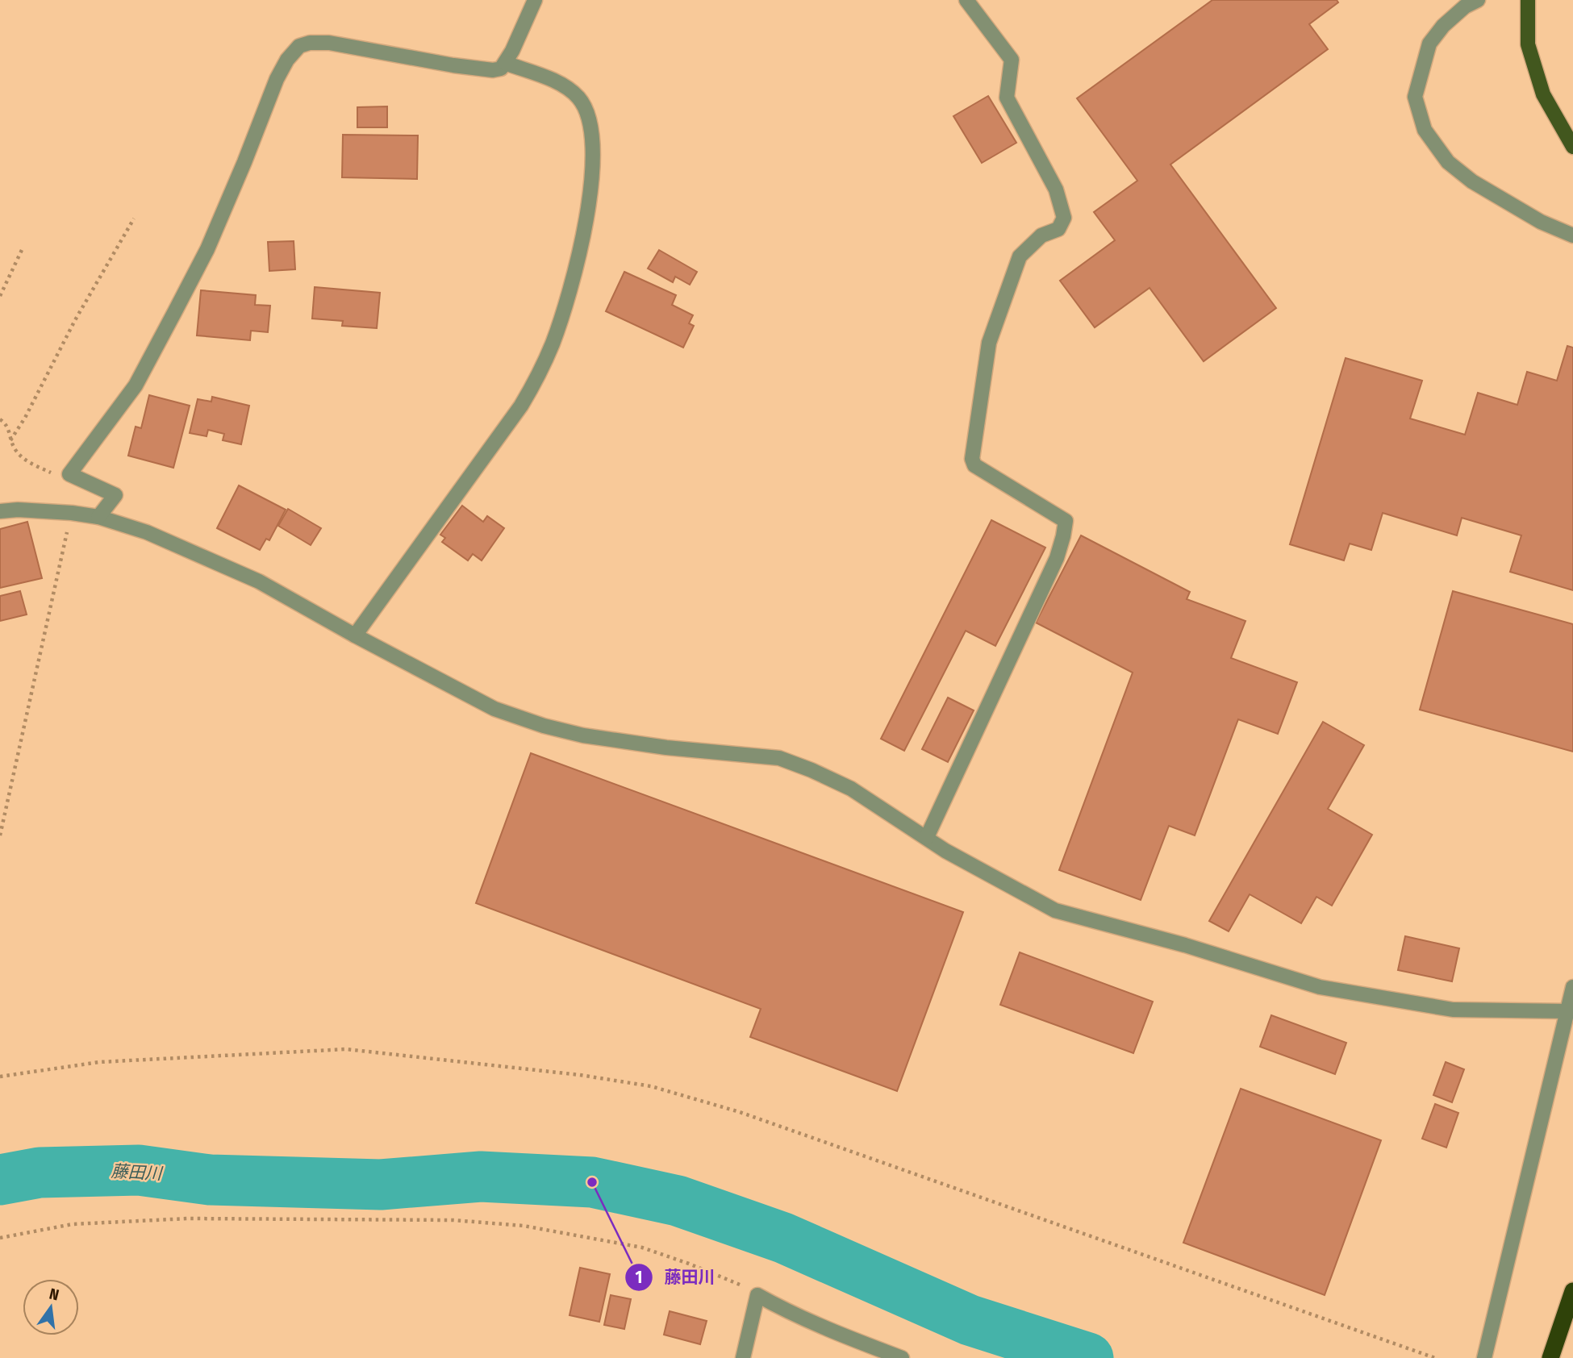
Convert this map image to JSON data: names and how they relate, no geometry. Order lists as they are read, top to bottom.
{
  "water": ["藤田川"],
  "places": ["藤田川"],
  "north": "top"
}
